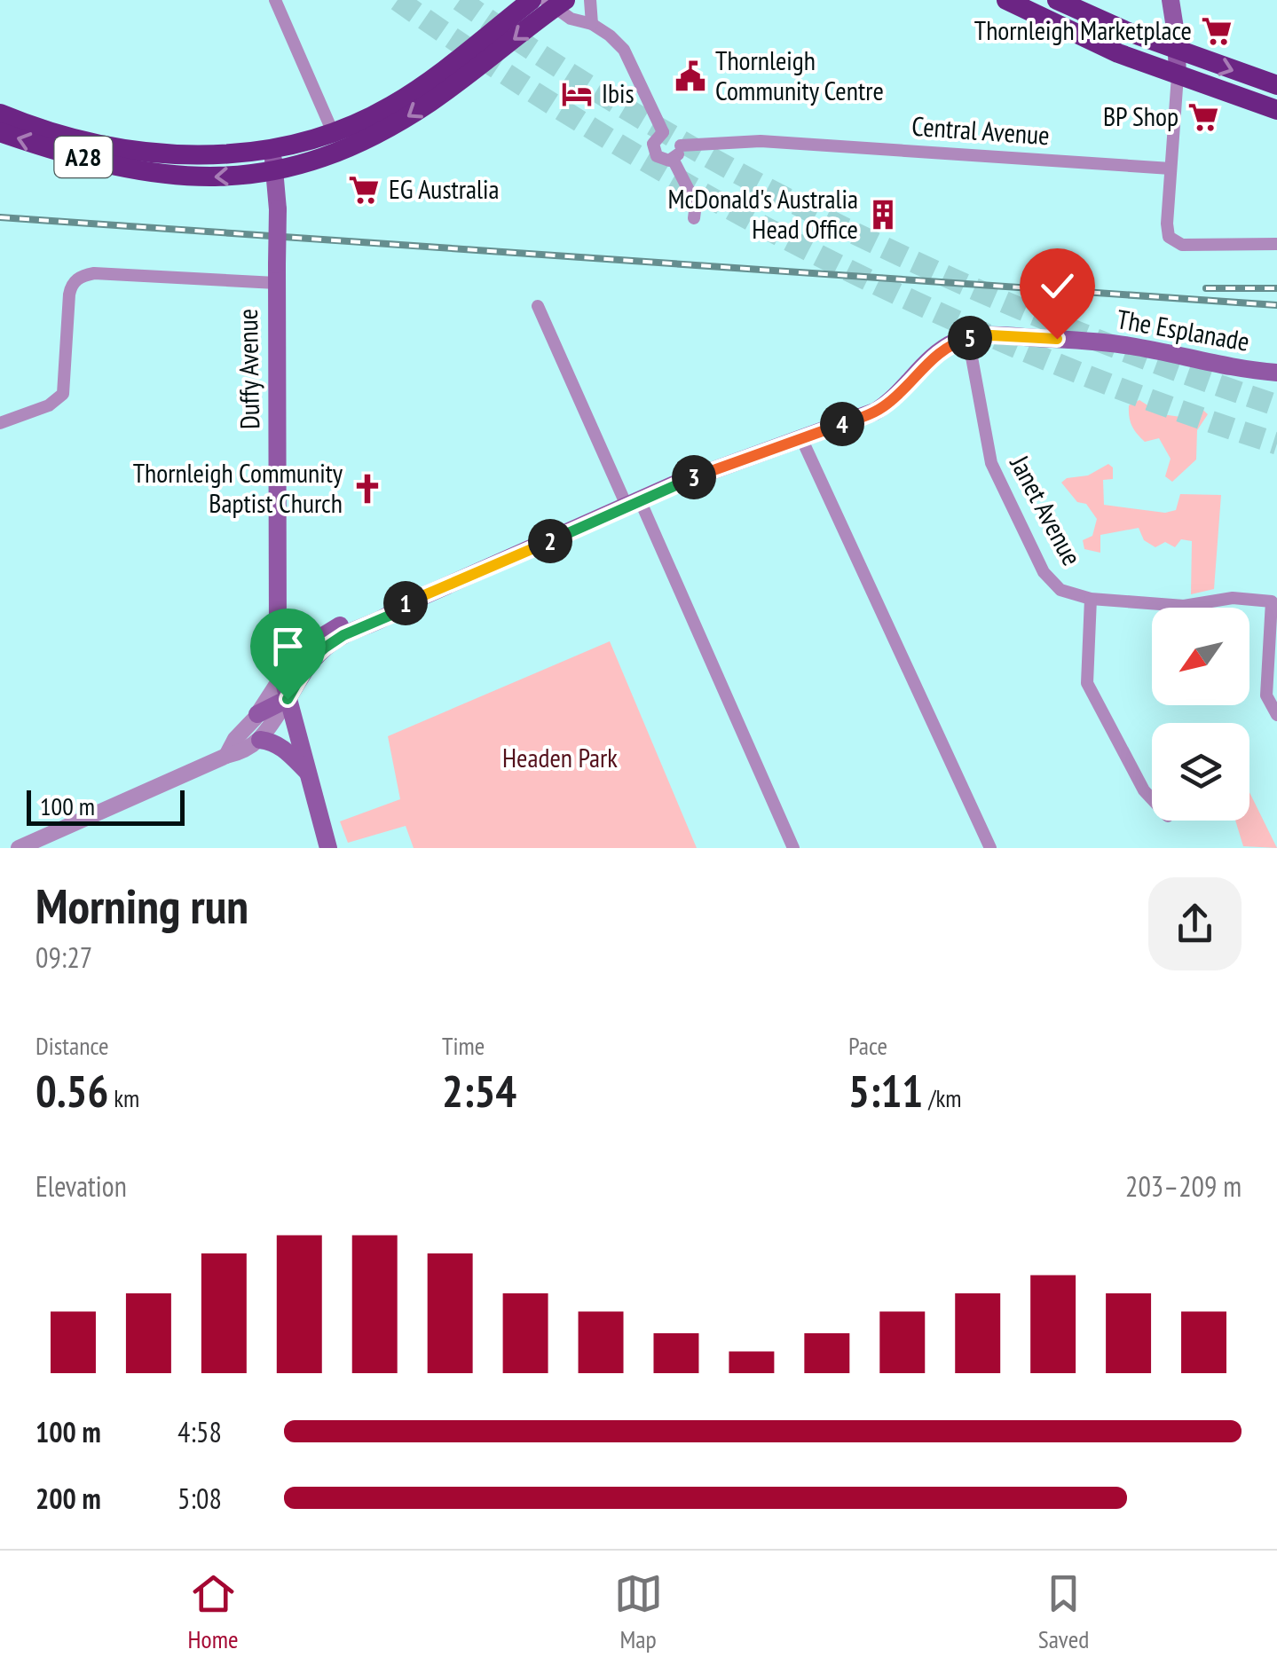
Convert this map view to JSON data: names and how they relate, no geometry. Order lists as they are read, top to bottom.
{
  "streets": {
    "highway": ["A28"],
    "main road": ["The Esplanade", "Duffy Avenue"],
    "street": ["Central Avenue", "Janet Avenue"]
  },
  "crossings": [
    ["A28", "Duffy Avenue"],
    ["The Esplanade", "Duffy Avenue"],
    ["The Esplanade", "Janet Avenue"]
  ],
  "parks": ["Headen Park"],
  "places": {
    "supermarket": ["Thornleigh Marketplace", "BP Shop", "EG Australia"],
    "public building": ["Thornleigh Community Centre"],
    "hotel": ["Ibis"],
    "building": ["McDonald's Australia Head Office"],
    "church": ["Thornleigh Community Baptist Church"]
  },
  "scale_bar": "100 m",
  "north": "bottom left",
  "page": {
    "pins": [
      "5",
      "4",
      "3",
      "2",
      "1"
    ],
    "scale": "100 m",
    "heading": ["Morning run", "09:27"],
    "stats": [
      ["Distance", "0.56 km"],
      ["Time", "2:54"],
      ["Pace", "5:11 /km"]
    ],
    "chart": ["Elevation", "203–209 m"],
    "list": [
      {
        "name": "100 m",
        "note": "4:58"
      },
      {
        "name": "200 m",
        "note": "5:08"
      }
    ],
    "tabs": ["Home", "Map", "Saved"]
  }
}
